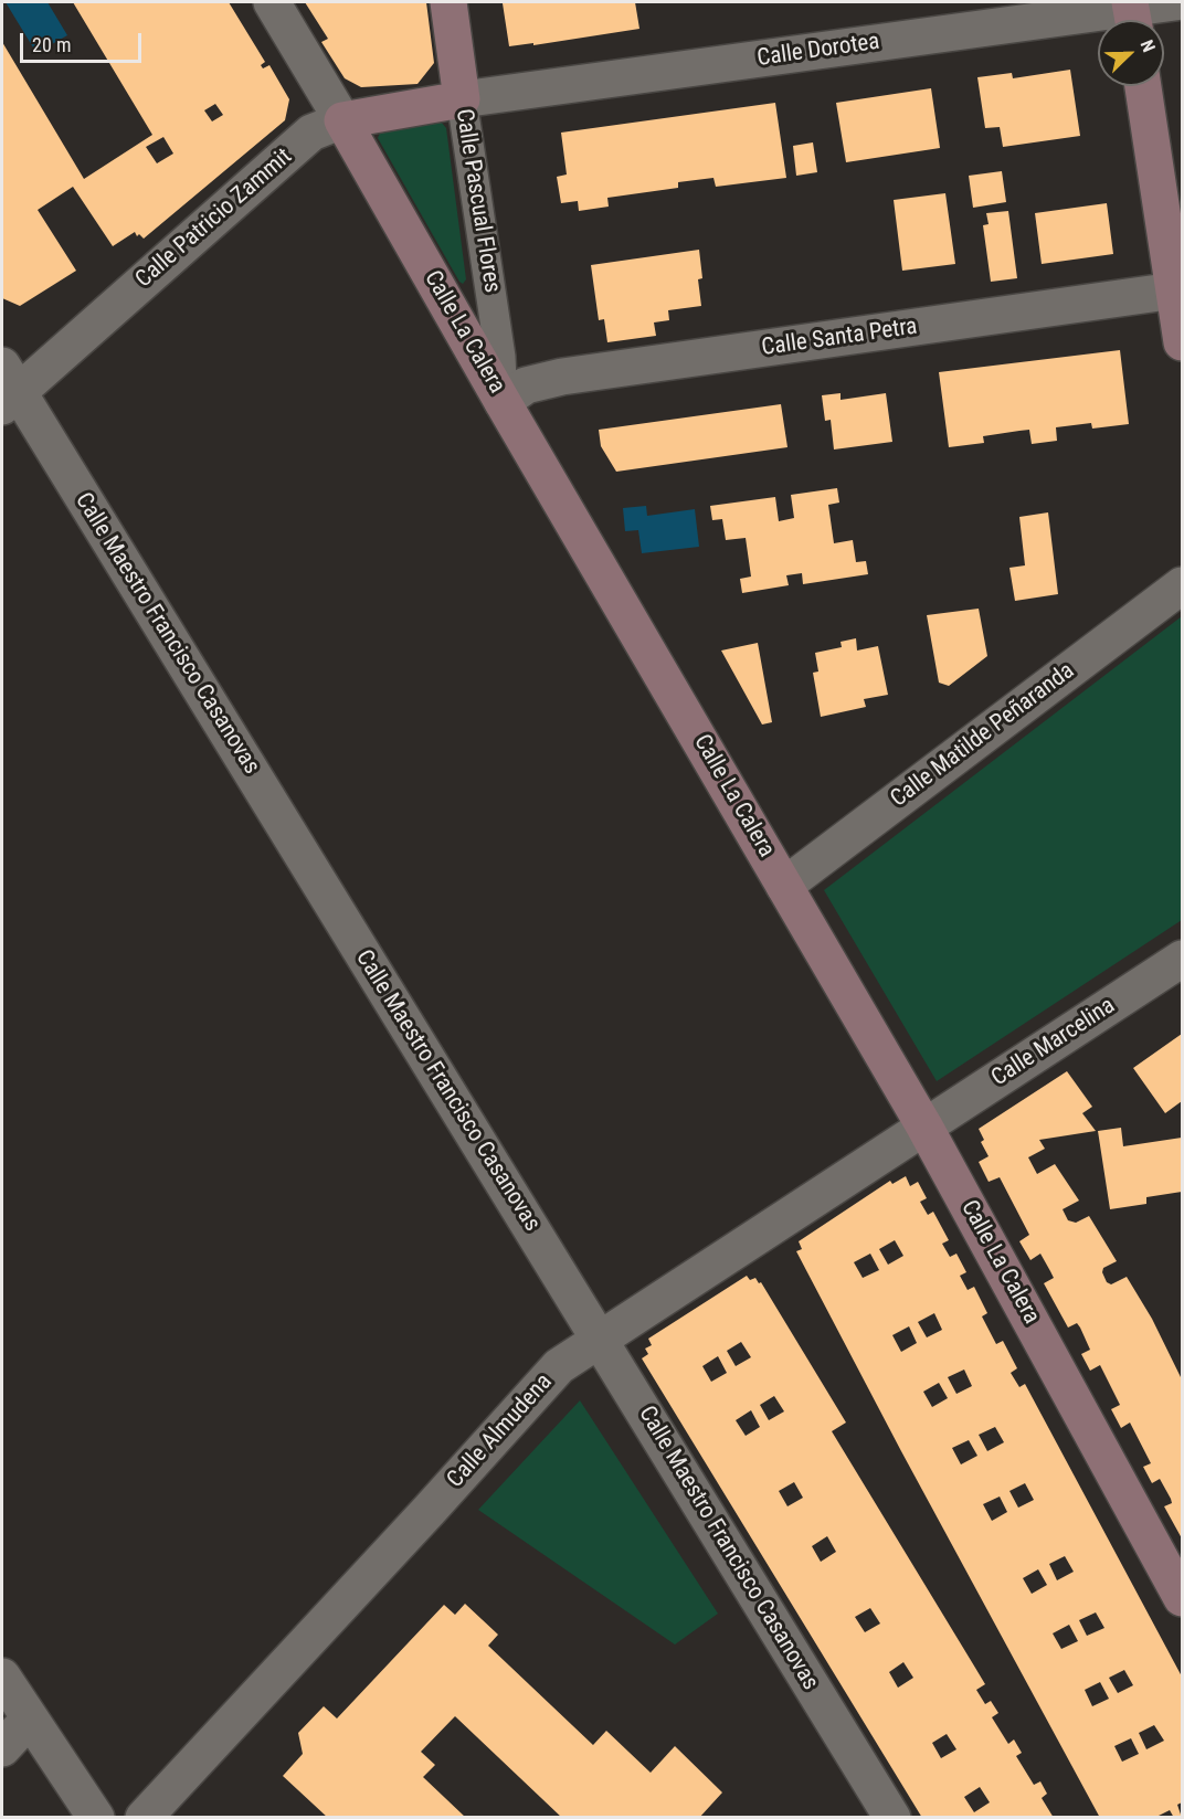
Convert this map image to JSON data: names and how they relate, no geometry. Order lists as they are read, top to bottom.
{
  "streets": {
    "main road": ["Calle Pascual Flores", "Calle Patricio Zammit", "Calle La Calera"],
    "street": [
      "Calle Dorotea",
      "Calle Santa Petra",
      "Calle Maestro Francisco Casanovas",
      "Calle Matilde Peñaranda",
      "Calle Marcelina",
      "Calle Almudena"
    ]
  },
  "crossings": [
    ["Calle Dorotea", "Calle Pascual Flores"],
    ["Calle Dorotea", "Calle Patricio Zammit"],
    ["Calle Pascual Flores", "Calle Patricio Zammit"],
    ["Calle Pascual Flores", "Calle La Calera"],
    ["Calle Pascual Flores", "Calle Santa Petra"],
    ["Calle Patricio Zammit", "Calle La Calera"],
    ["Calle Patricio Zammit", "Calle Maestro Francisco Casanovas"],
    ["Calle La Calera", "Calle Santa Petra"],
    ["Calle La Calera", "Calle Matilde Peñaranda"],
    ["Calle La Calera", "Calle Marcelina"],
    ["Calle La Calera", "Calle Almudena"],
    ["Calle Maestro Francisco Casanovas", "Calle Almudena"],
    ["Calle Marcelina", "Calle Almudena"]
  ],
  "scale_bar": "20 m",
  "north": "top right"
}
